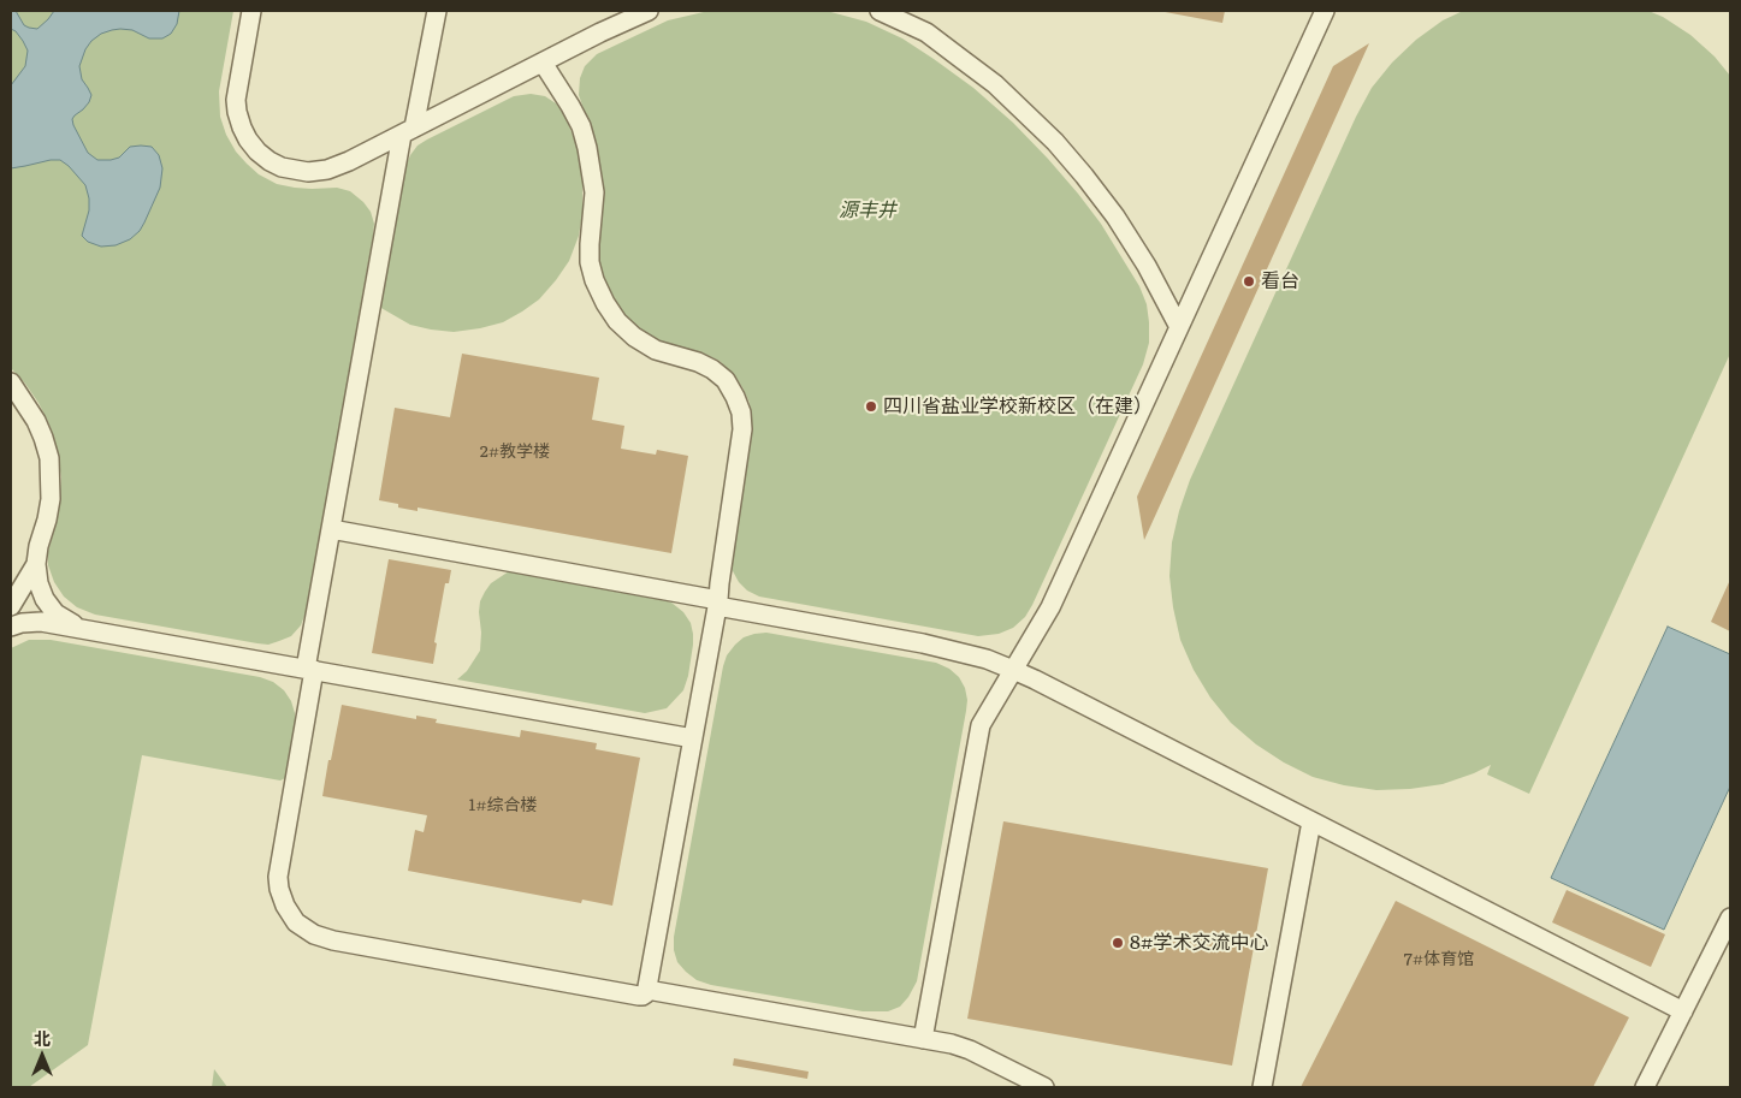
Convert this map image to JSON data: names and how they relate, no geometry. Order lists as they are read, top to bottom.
{
  "parks": ["源丰井"],
  "places": ["看台", "四川省盐业学校新校区（在建）", "8#学术交流中心"],
  "house_numbers": ["2#教学楼", "1#综合楼", "7#体育馆"],
  "north": "top"
}
